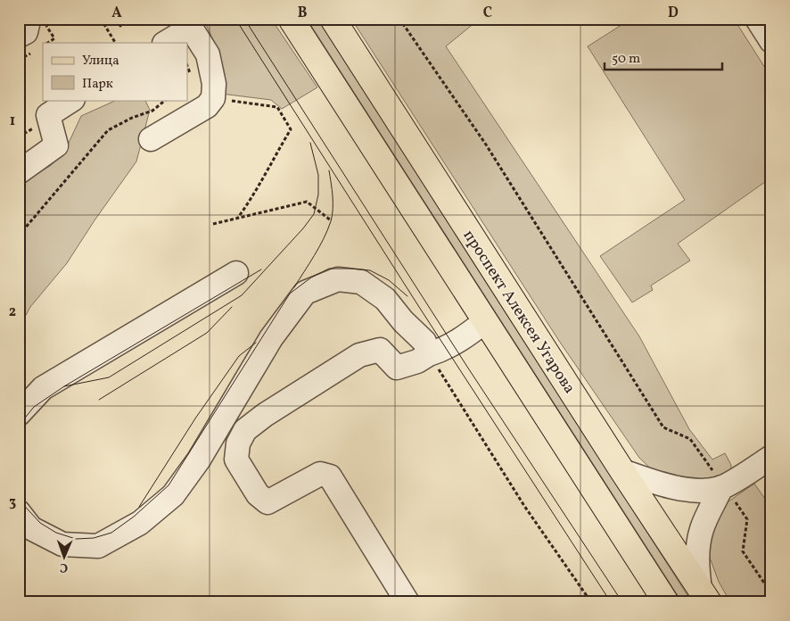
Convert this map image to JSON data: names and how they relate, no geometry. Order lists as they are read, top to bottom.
{
  "streets": {
    "main road": ["проспект Алексея Угарова"]
  },
  "legend": ["Улица", "Парк"],
  "scale_bar": "50 m",
  "north": "bottom",
  "grid": {
    "columns": [
      "A",
      "B",
      "C",
      "D"
    ],
    "rows": ["1", "2", "3"]
  }
}
